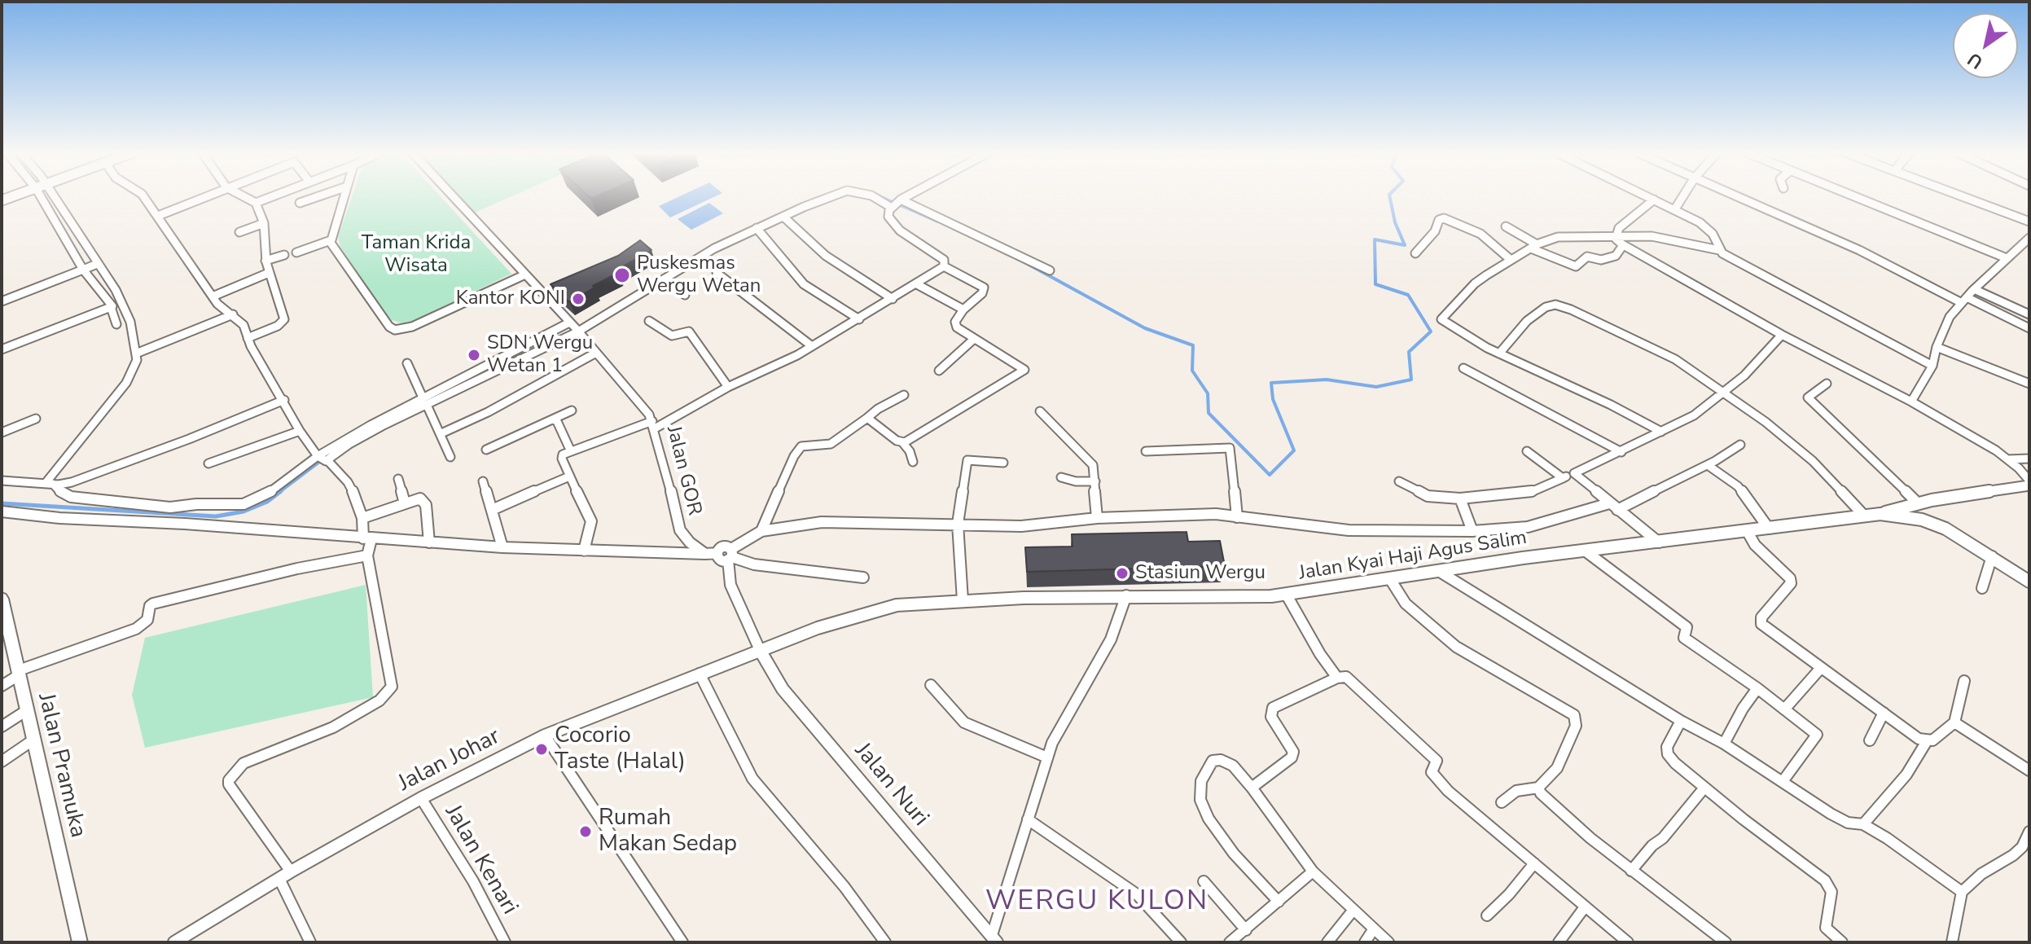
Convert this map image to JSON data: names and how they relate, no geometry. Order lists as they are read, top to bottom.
{
  "streets": {
    "main road": ["Jalan Pramuka"],
    "street": [
      "Jalan GOR",
      "Jalan Kyai Haji Agus Salim",
      "Jalan Johar",
      "Jalan Nuri",
      "Jalan Kenari"
    ]
  },
  "crossings": [
    ["Jalan Kyai Haji Agus Salim", "Jalan Johar"],
    ["Jalan Kyai Haji Agus Salim", "Jalan Nuri"],
    ["Jalan Johar", "Jalan Nuri"],
    ["Jalan Johar", "Jalan Kenari"]
  ],
  "districts": ["WERGU KULON"],
  "parks": ["Taman Krida Wisata"],
  "places": [
    "Puskesmas Wergu Wetan",
    "Kantor KONI",
    "SDN Wergu Wetan 1",
    "Stasiun Wergu",
    "Cocorio Taste (Halal)",
    "Rumah Makan Sedap"
  ],
  "north": "bottom left"
}
